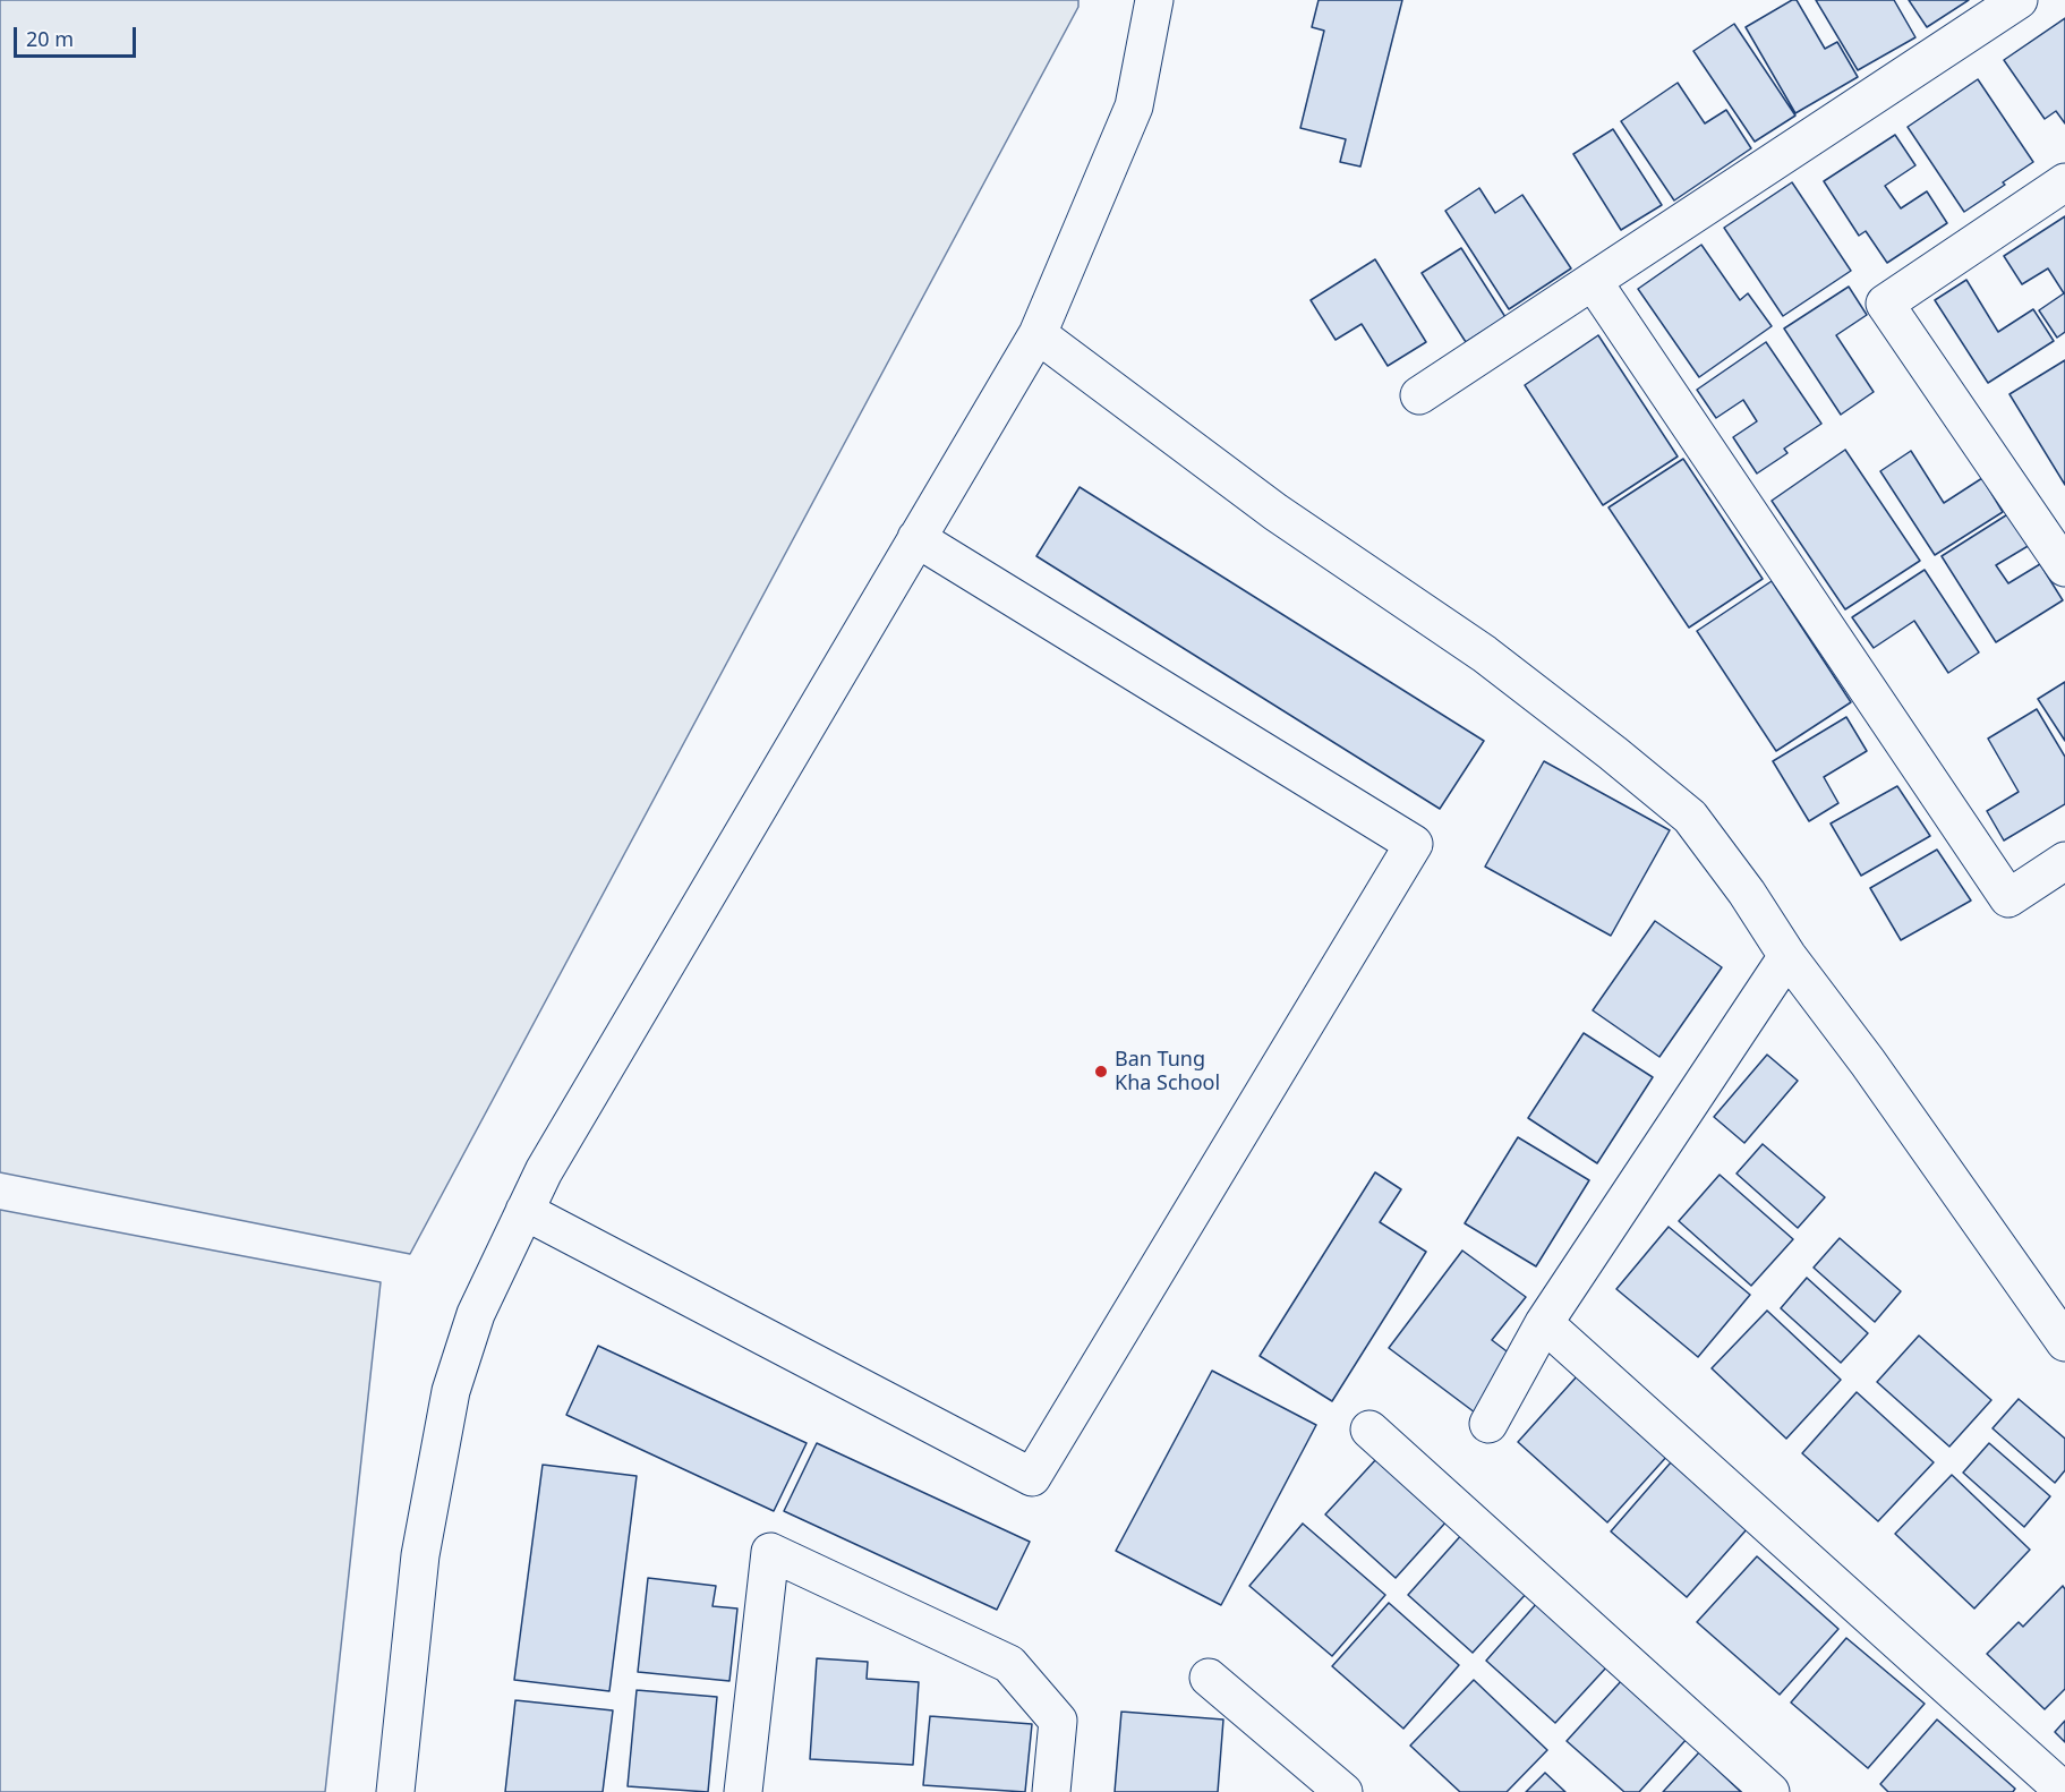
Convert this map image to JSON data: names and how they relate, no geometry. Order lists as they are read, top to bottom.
{
  "places": ["Ban Tung Kha School"],
  "scale_bar": "20 m"
}
